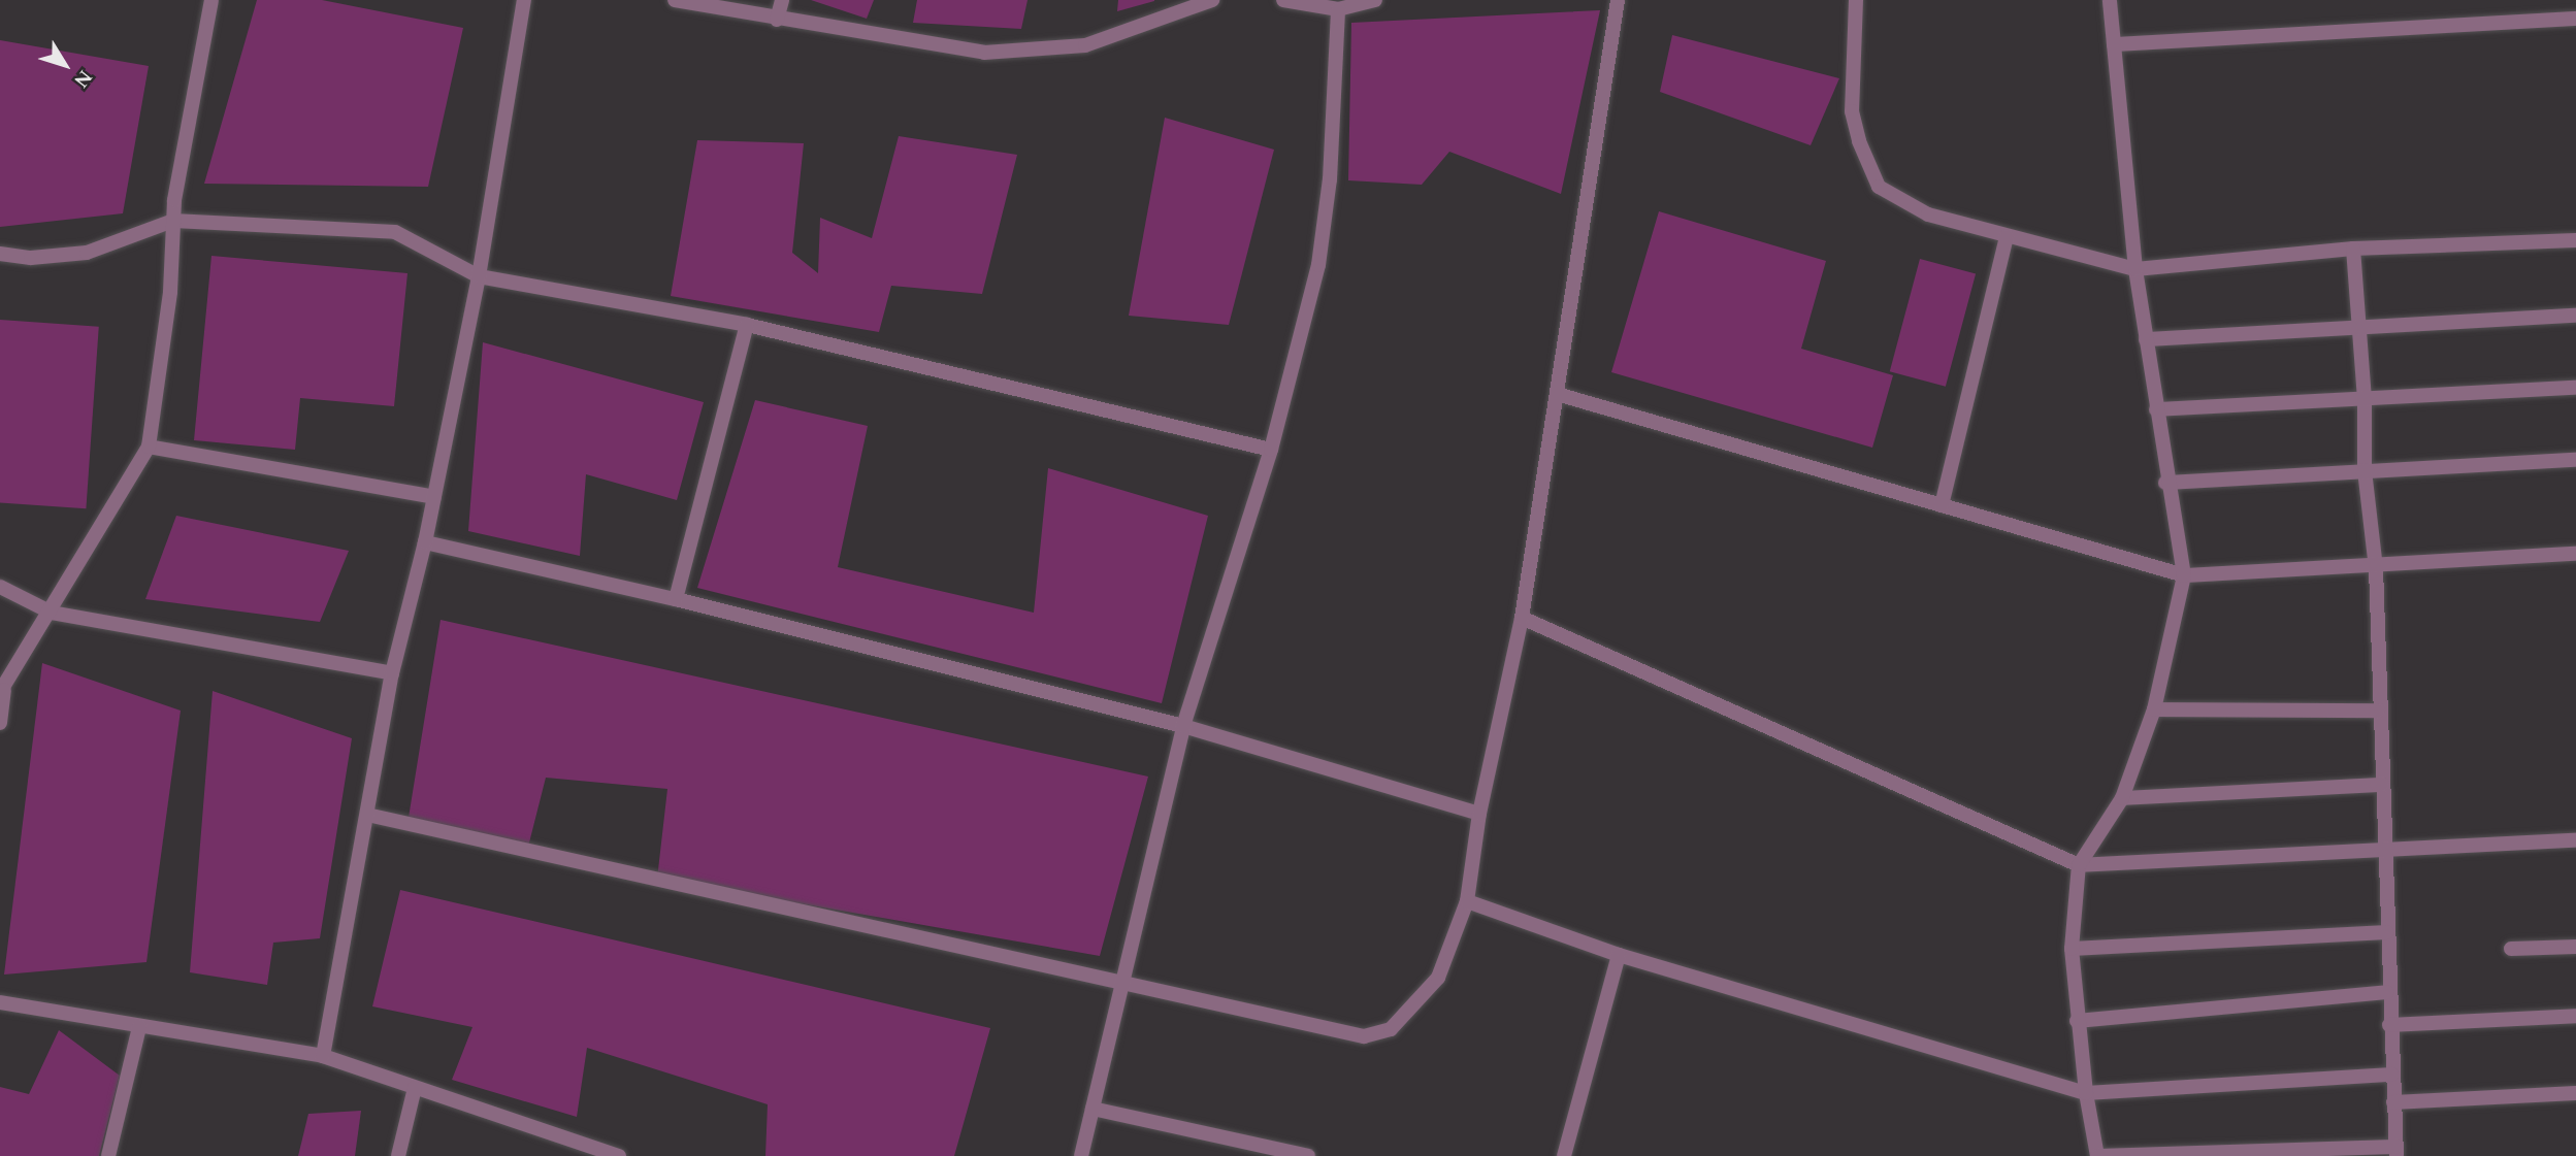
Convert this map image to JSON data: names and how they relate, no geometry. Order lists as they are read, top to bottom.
{
  "north": "bottom right"
}
